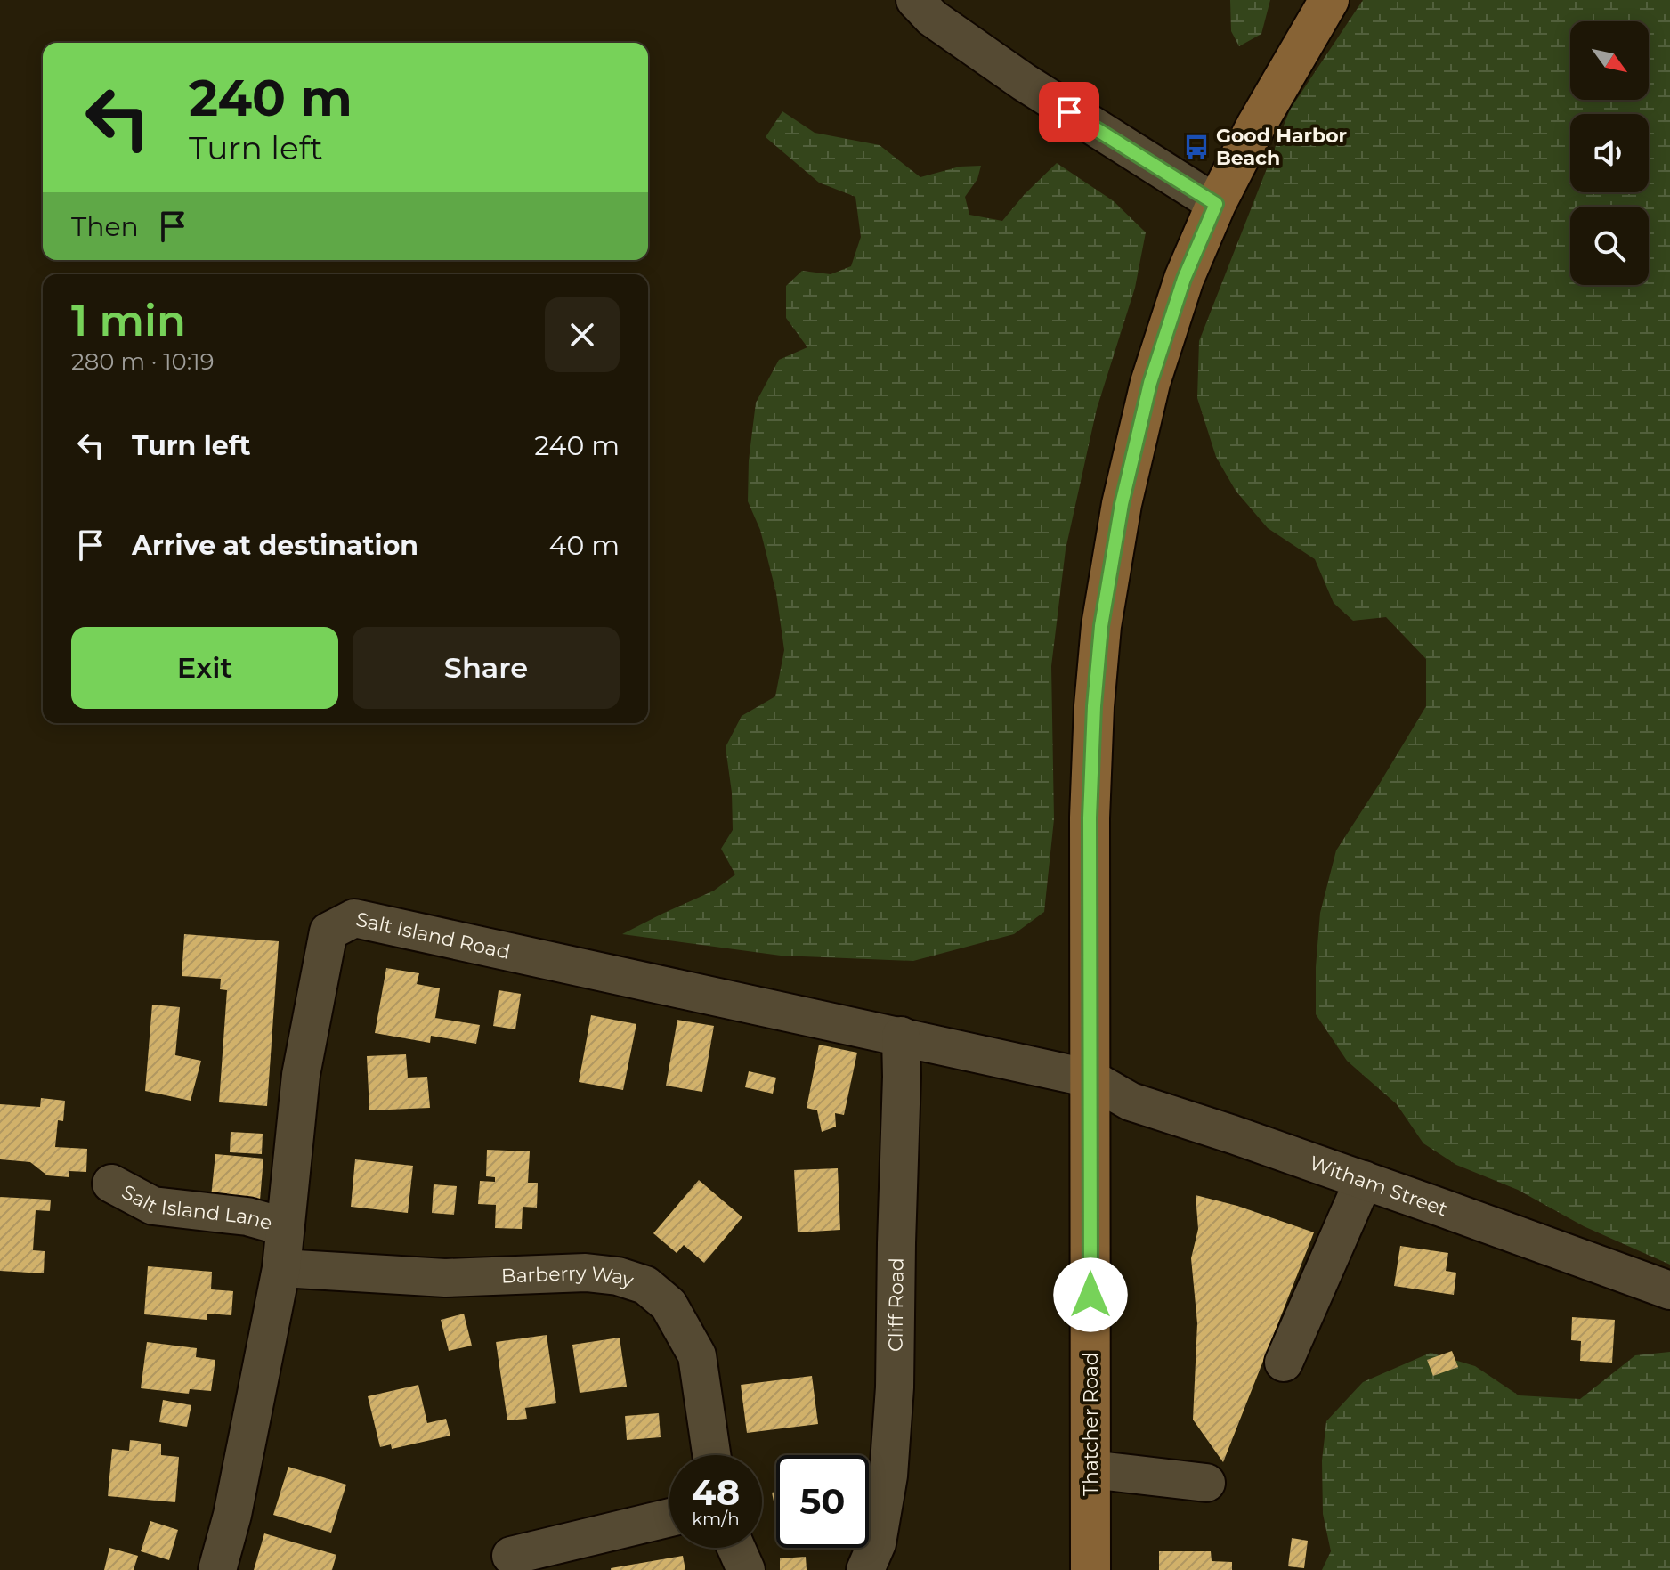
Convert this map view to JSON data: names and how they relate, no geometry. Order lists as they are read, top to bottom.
{
  "streets": {
    "main road": ["Thatcher Road"],
    "street": [
      "Salt Island Road",
      "Witham Street",
      "Salt Island Lane",
      "Barberry Way",
      "Cliff Road"
    ]
  },
  "crossings": [
    ["Salt Island Road", "Witham Street"],
    ["Salt Island Road", "Salt Island Lane"],
    ["Salt Island Road", "Barberry Way"],
    ["Salt Island Road", "Cliff Road"],
    ["Salt Island Road", "Thatcher Road"],
    ["Witham Street", "Thatcher Road"]
  ],
  "places": {
    "bus stop": ["Good Harbor Beach"]
  },
  "north": "bottom right",
  "page": {
    "turn": ["240 m", "Turn left"],
    "then": "Then",
    "heading": ["1 min", "280 m · 10:19"],
    "list": [
      {
        "name": "Turn left",
        "value": "240 m"
      },
      {
        "name": "Arrive at destination",
        "value": "40 m"
      }
    ],
    "buttons": ["Exit", "Share"],
    "speed": "48 km/h",
    "limit": "50"
  }
}
